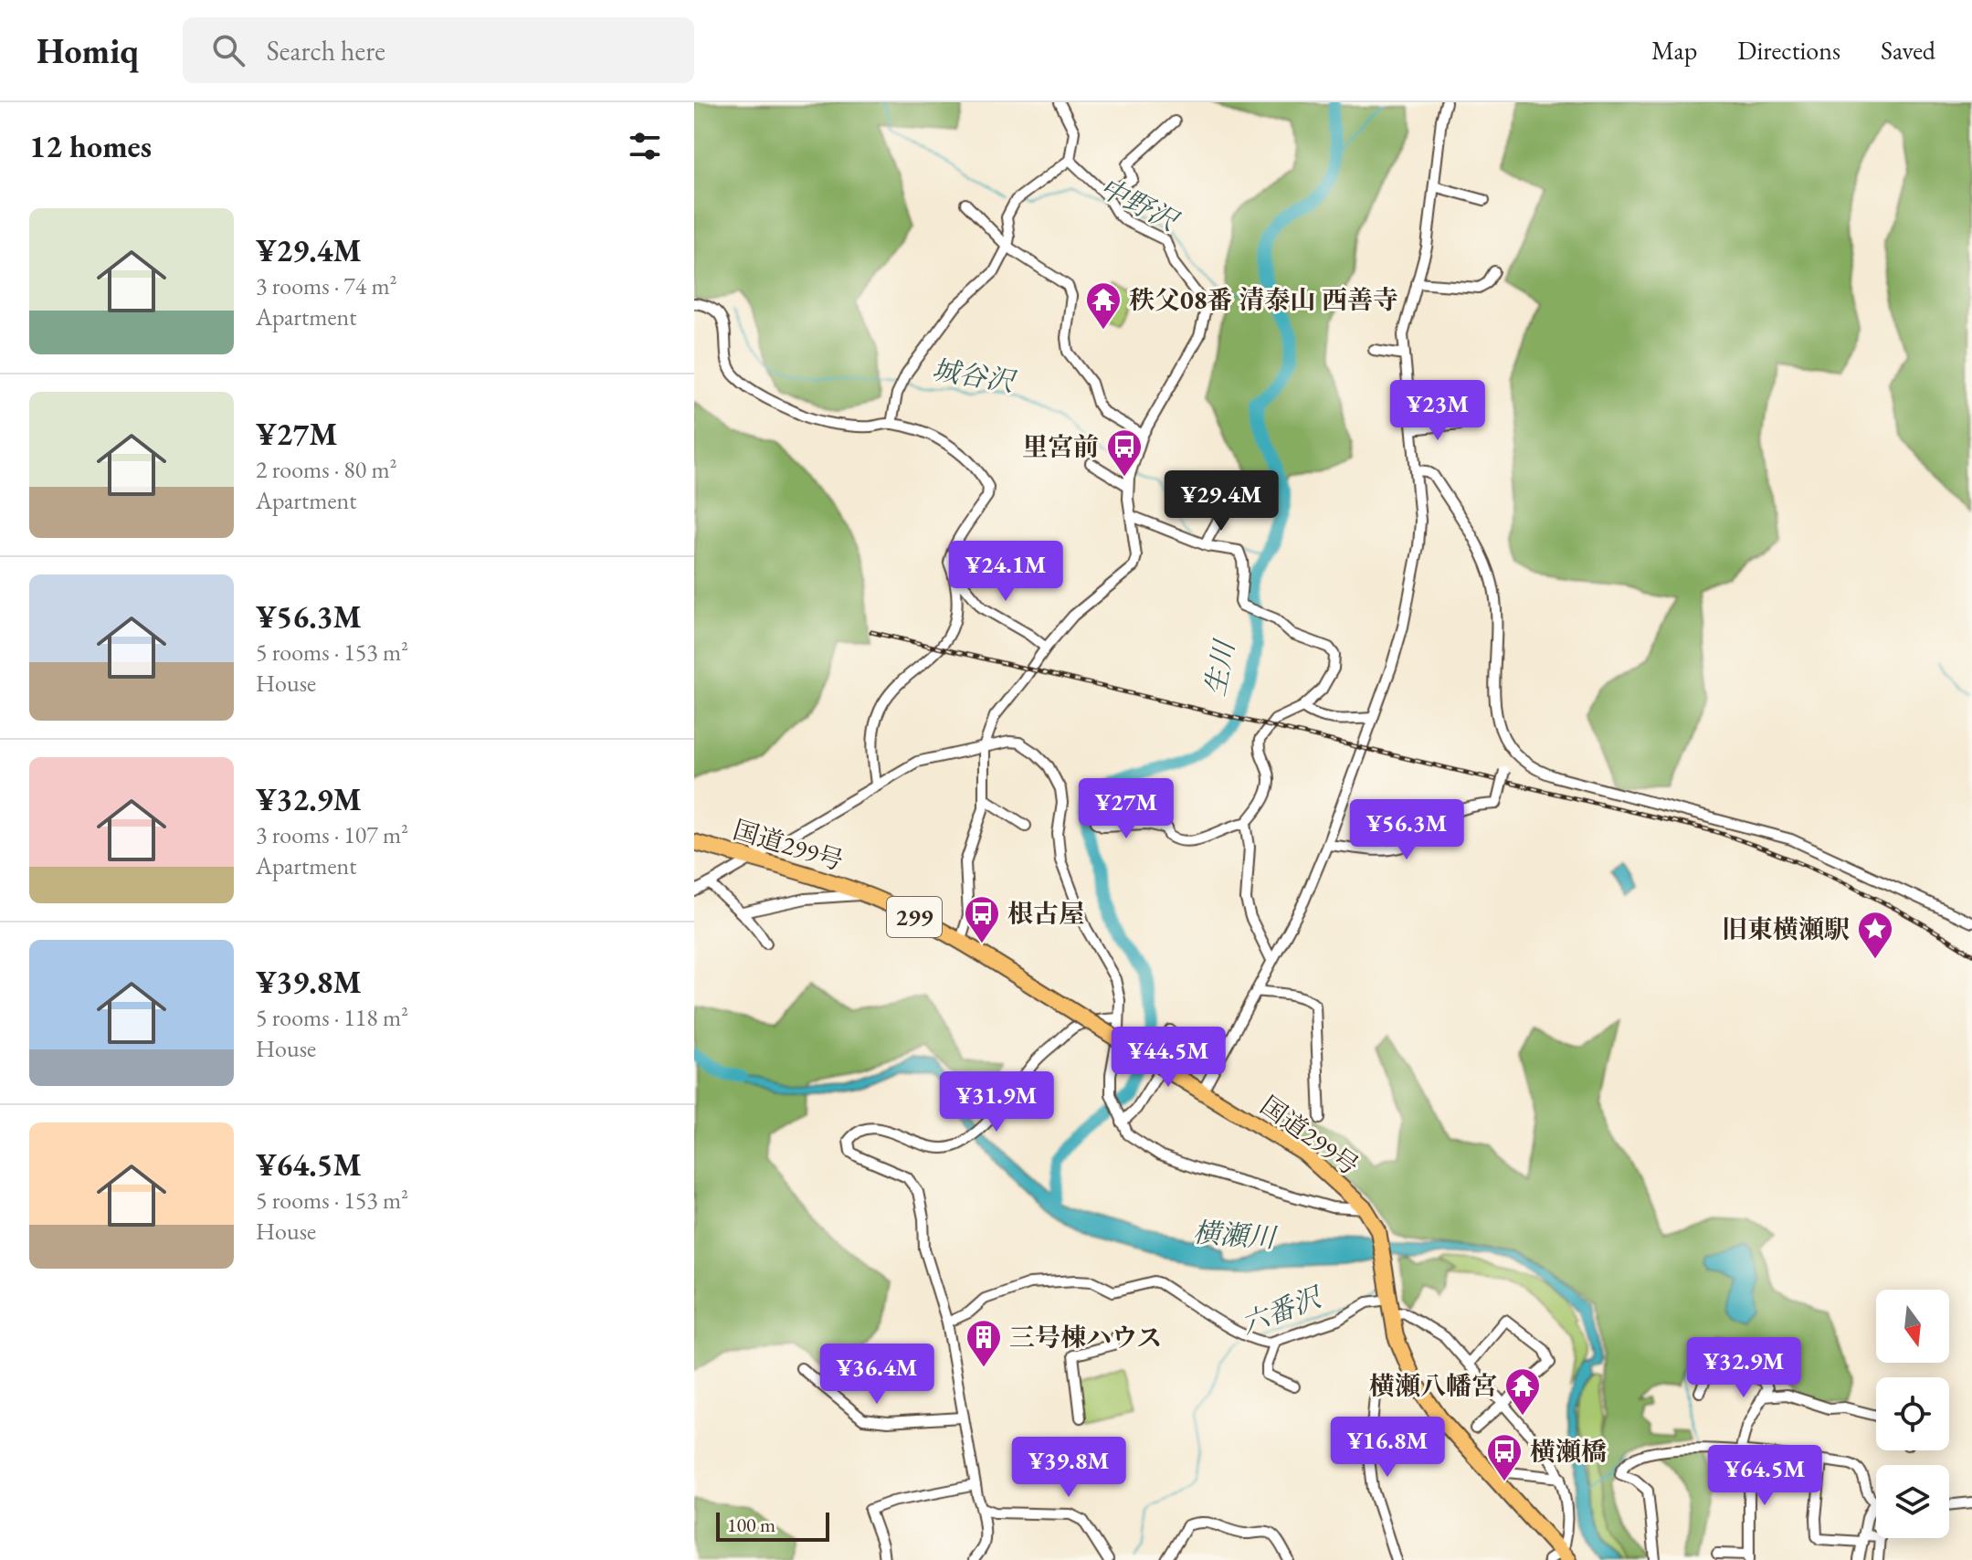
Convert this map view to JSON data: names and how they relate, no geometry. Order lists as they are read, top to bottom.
{
  "streets": {
    "highway": ["国道299号", "299"]
  },
  "water": [
    "中野沢",
    "城谷沢",
    "生川",
    "横瀬川",
    "六番沢"
  ],
  "places": {
    "temple": ["秩父08番 清泰山 西善寺", "横瀬八幡宮"],
    "bus stop": ["里宮前", "根古屋", "横瀬橋"],
    "place": ["旧東横瀬駅"],
    "building": ["三号棟ハウス"]
  },
  "scale_bar": "100 m",
  "north": "bottom",
  "page": {
    "header": "Homiq",
    "search": "Search here",
    "nav": ["Map", "Directions", "Saved"],
    "heading": "12 homes",
    "list": [
      {
        "name": "¥29.4M",
        "note": "3 rooms · 74 m² · Apartment"
      },
      {
        "name": "¥27M",
        "note": "2 rooms · 80 m² · Apartment"
      },
      {
        "name": "¥56.3M",
        "note": "5 rooms · 153 m² · House"
      },
      {
        "name": "¥32.9M",
        "note": "3 rooms · 107 m² · Apartment"
      },
      {
        "name": "¥39.8M",
        "note": "5 rooms · 118 m² · House"
      },
      {
        "name": "¥64.5M",
        "note": "5 rooms · 153 m² · House"
      }
    ],
    "price": [
      "¥23M",
      "¥29.4M",
      "¥24.1M",
      "¥27M",
      "¥56.3M",
      "¥44.5M",
      "¥31.9M",
      "¥32.9M",
      "¥36.4M",
      "¥16.8M",
      "¥39.8M",
      "¥64.5M"
    ],
    "scale": "100 m"
  }
}
